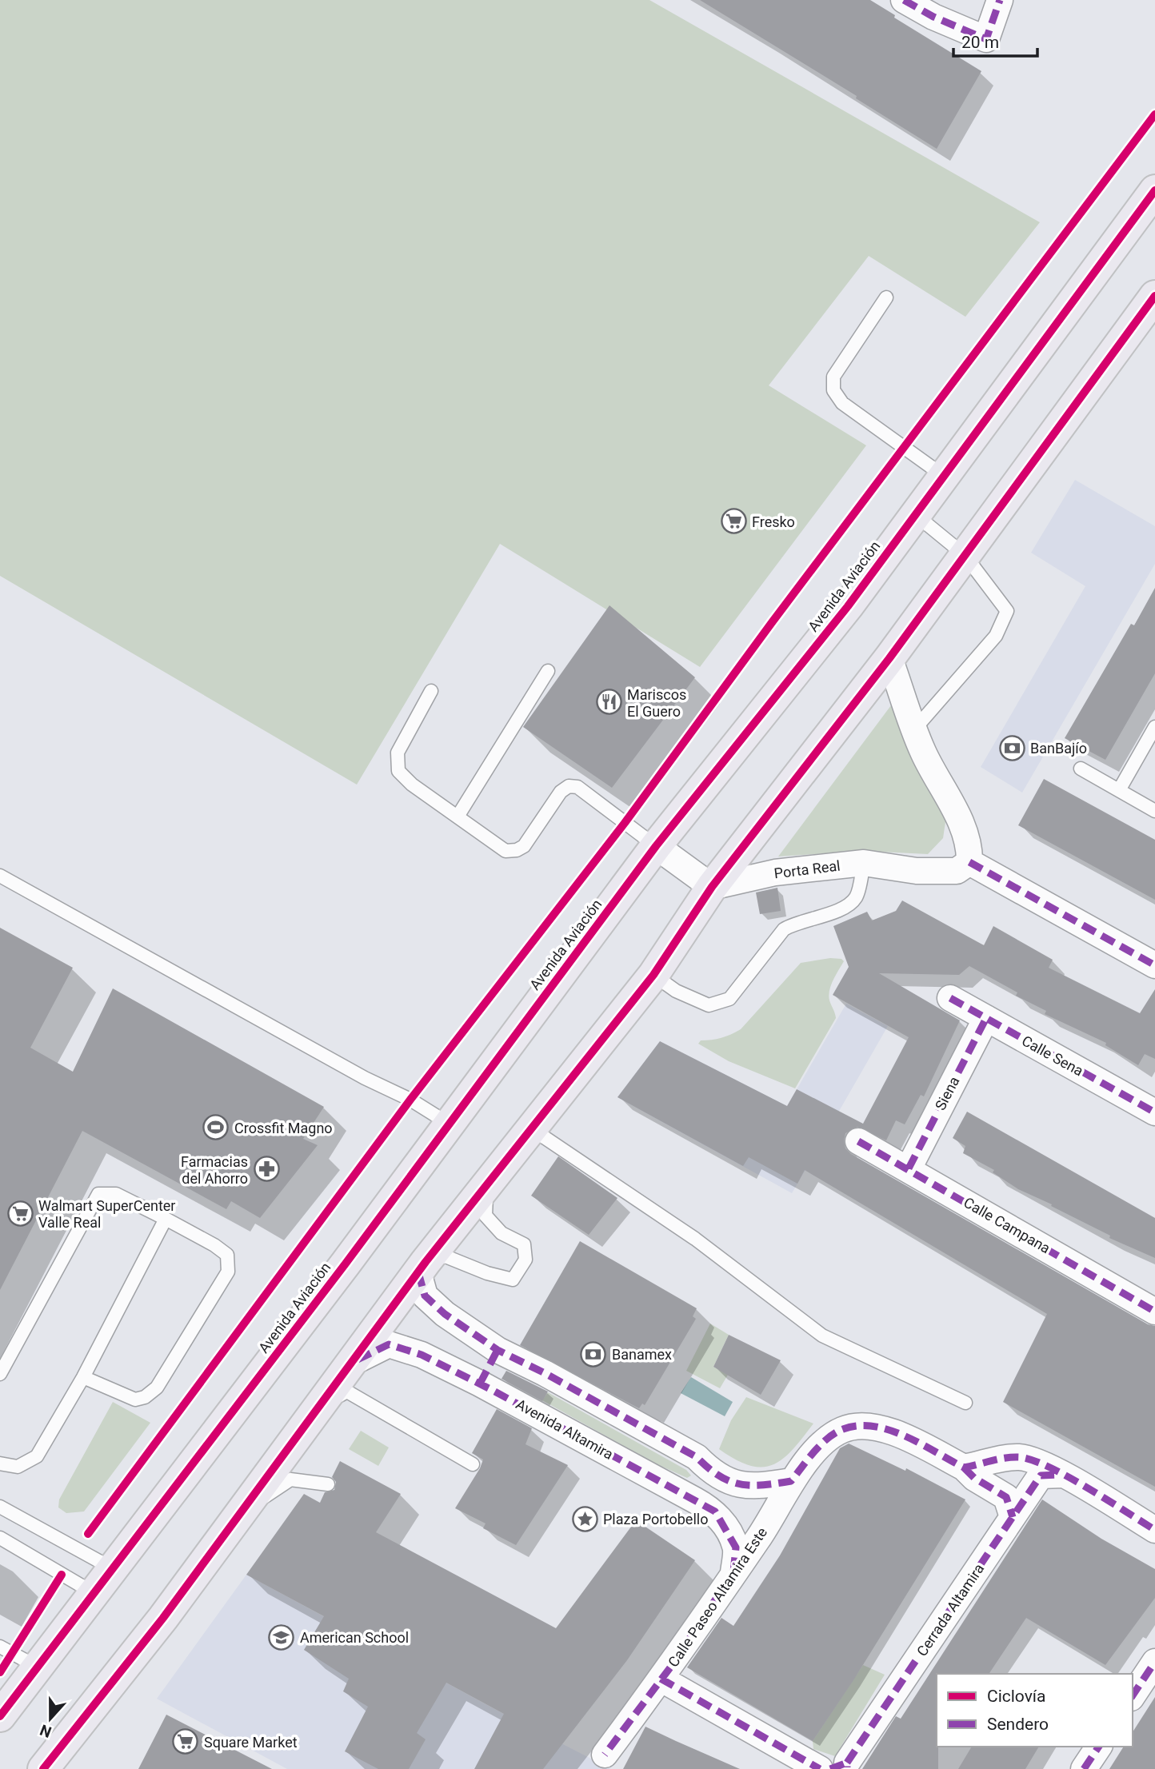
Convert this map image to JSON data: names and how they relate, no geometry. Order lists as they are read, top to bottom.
{
  "streets": {
    "main road": ["Avenida Aviación"],
    "street": [
      "Porta Real",
      "Calle Sena",
      "Siena",
      "Calle Campana",
      "Avenida Altamira",
      "Calle Paseo Altamira Este",
      "Cerrada Altamira"
    ]
  },
  "crossings": [
    ["Calle Sena", "Siena"],
    ["Siena", "Calle Campana"],
    ["Avenida Altamira", "Calle Paseo Altamira Este"]
  ],
  "places": {
    "supermarket": ["Fresko", "Walmart SuperCenter Valle Real", "Square Market"],
    "restaurant": ["Mariscos El Guero"],
    "bank": ["BanBajío", "Banamex"],
    "sports": ["Crossfit Magno"],
    "pharmacy": ["Farmacias del Ahorro"],
    "place": ["Plaza Portobello"],
    "school or university": ["American School"]
  },
  "legend": ["Ciclovía", "Sendero"],
  "scale_bar": "20 m",
  "north": "bottom"
}
